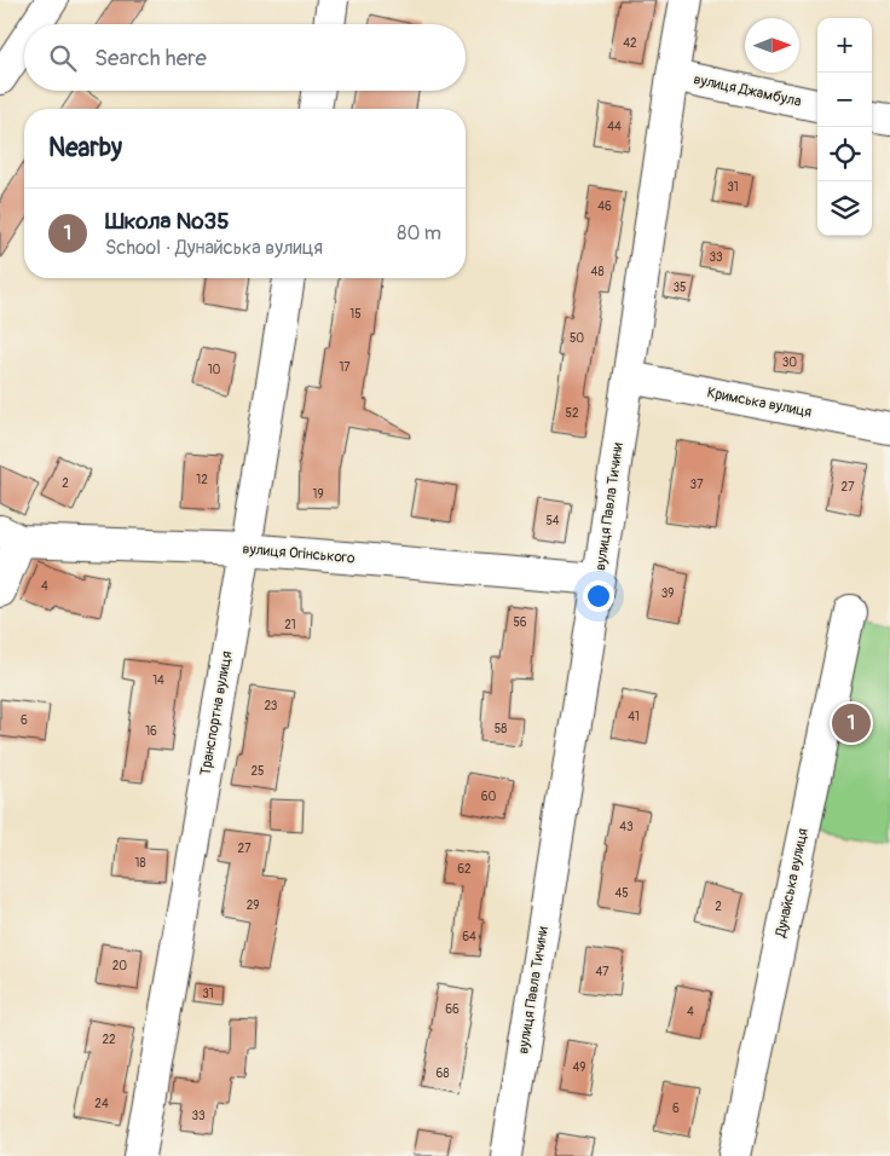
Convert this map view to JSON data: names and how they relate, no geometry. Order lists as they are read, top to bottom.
{
  "streets": {
    "street": [
      "вулиця Джамбула",
      "Кримська вулиця",
      "вулиця Павла Тичини",
      "вулиця Огінського",
      "Транспортна вулиця",
      "Дунайська вулиця"
    ]
  },
  "crossings": [
    ["вулиця Джамбула", "вулиця Павла Тичини"],
    ["Кримська вулиця", "вулиця Павла Тичини"],
    ["вулиця Павла Тичини", "вулиця Огінського"],
    ["вулиця Огінського", "Транспортна вулиця"]
  ],
  "house_numbers": [
    "42",
    "44",
    "31",
    "46",
    "33",
    "48",
    "35",
    "15",
    "50",
    "30",
    "17",
    "10",
    "52",
    "12",
    "2",
    "37",
    "27",
    "19",
    "54",
    "4",
    "39",
    "56",
    "21",
    "14",
    "23",
    "41",
    "6",
    "58",
    "16",
    "25",
    "60",
    "43",
    "27",
    "18",
    "62",
    "45",
    "29",
    "2",
    "64",
    "20",
    "47",
    "31",
    "66",
    "4",
    "22",
    "49",
    "68",
    "24",
    "6",
    "33"
  ],
  "north": "right",
  "page": {
    "map_buttons": ["+", "−"],
    "search": "Search here",
    "heading": "Nearby",
    "list": [
      {
        "mark": "1",
        "name": "Школа №35",
        "note": "School · Дунайська вулиця",
        "value": "80 m"
      }
    ],
    "pins": "1"
  }
}
